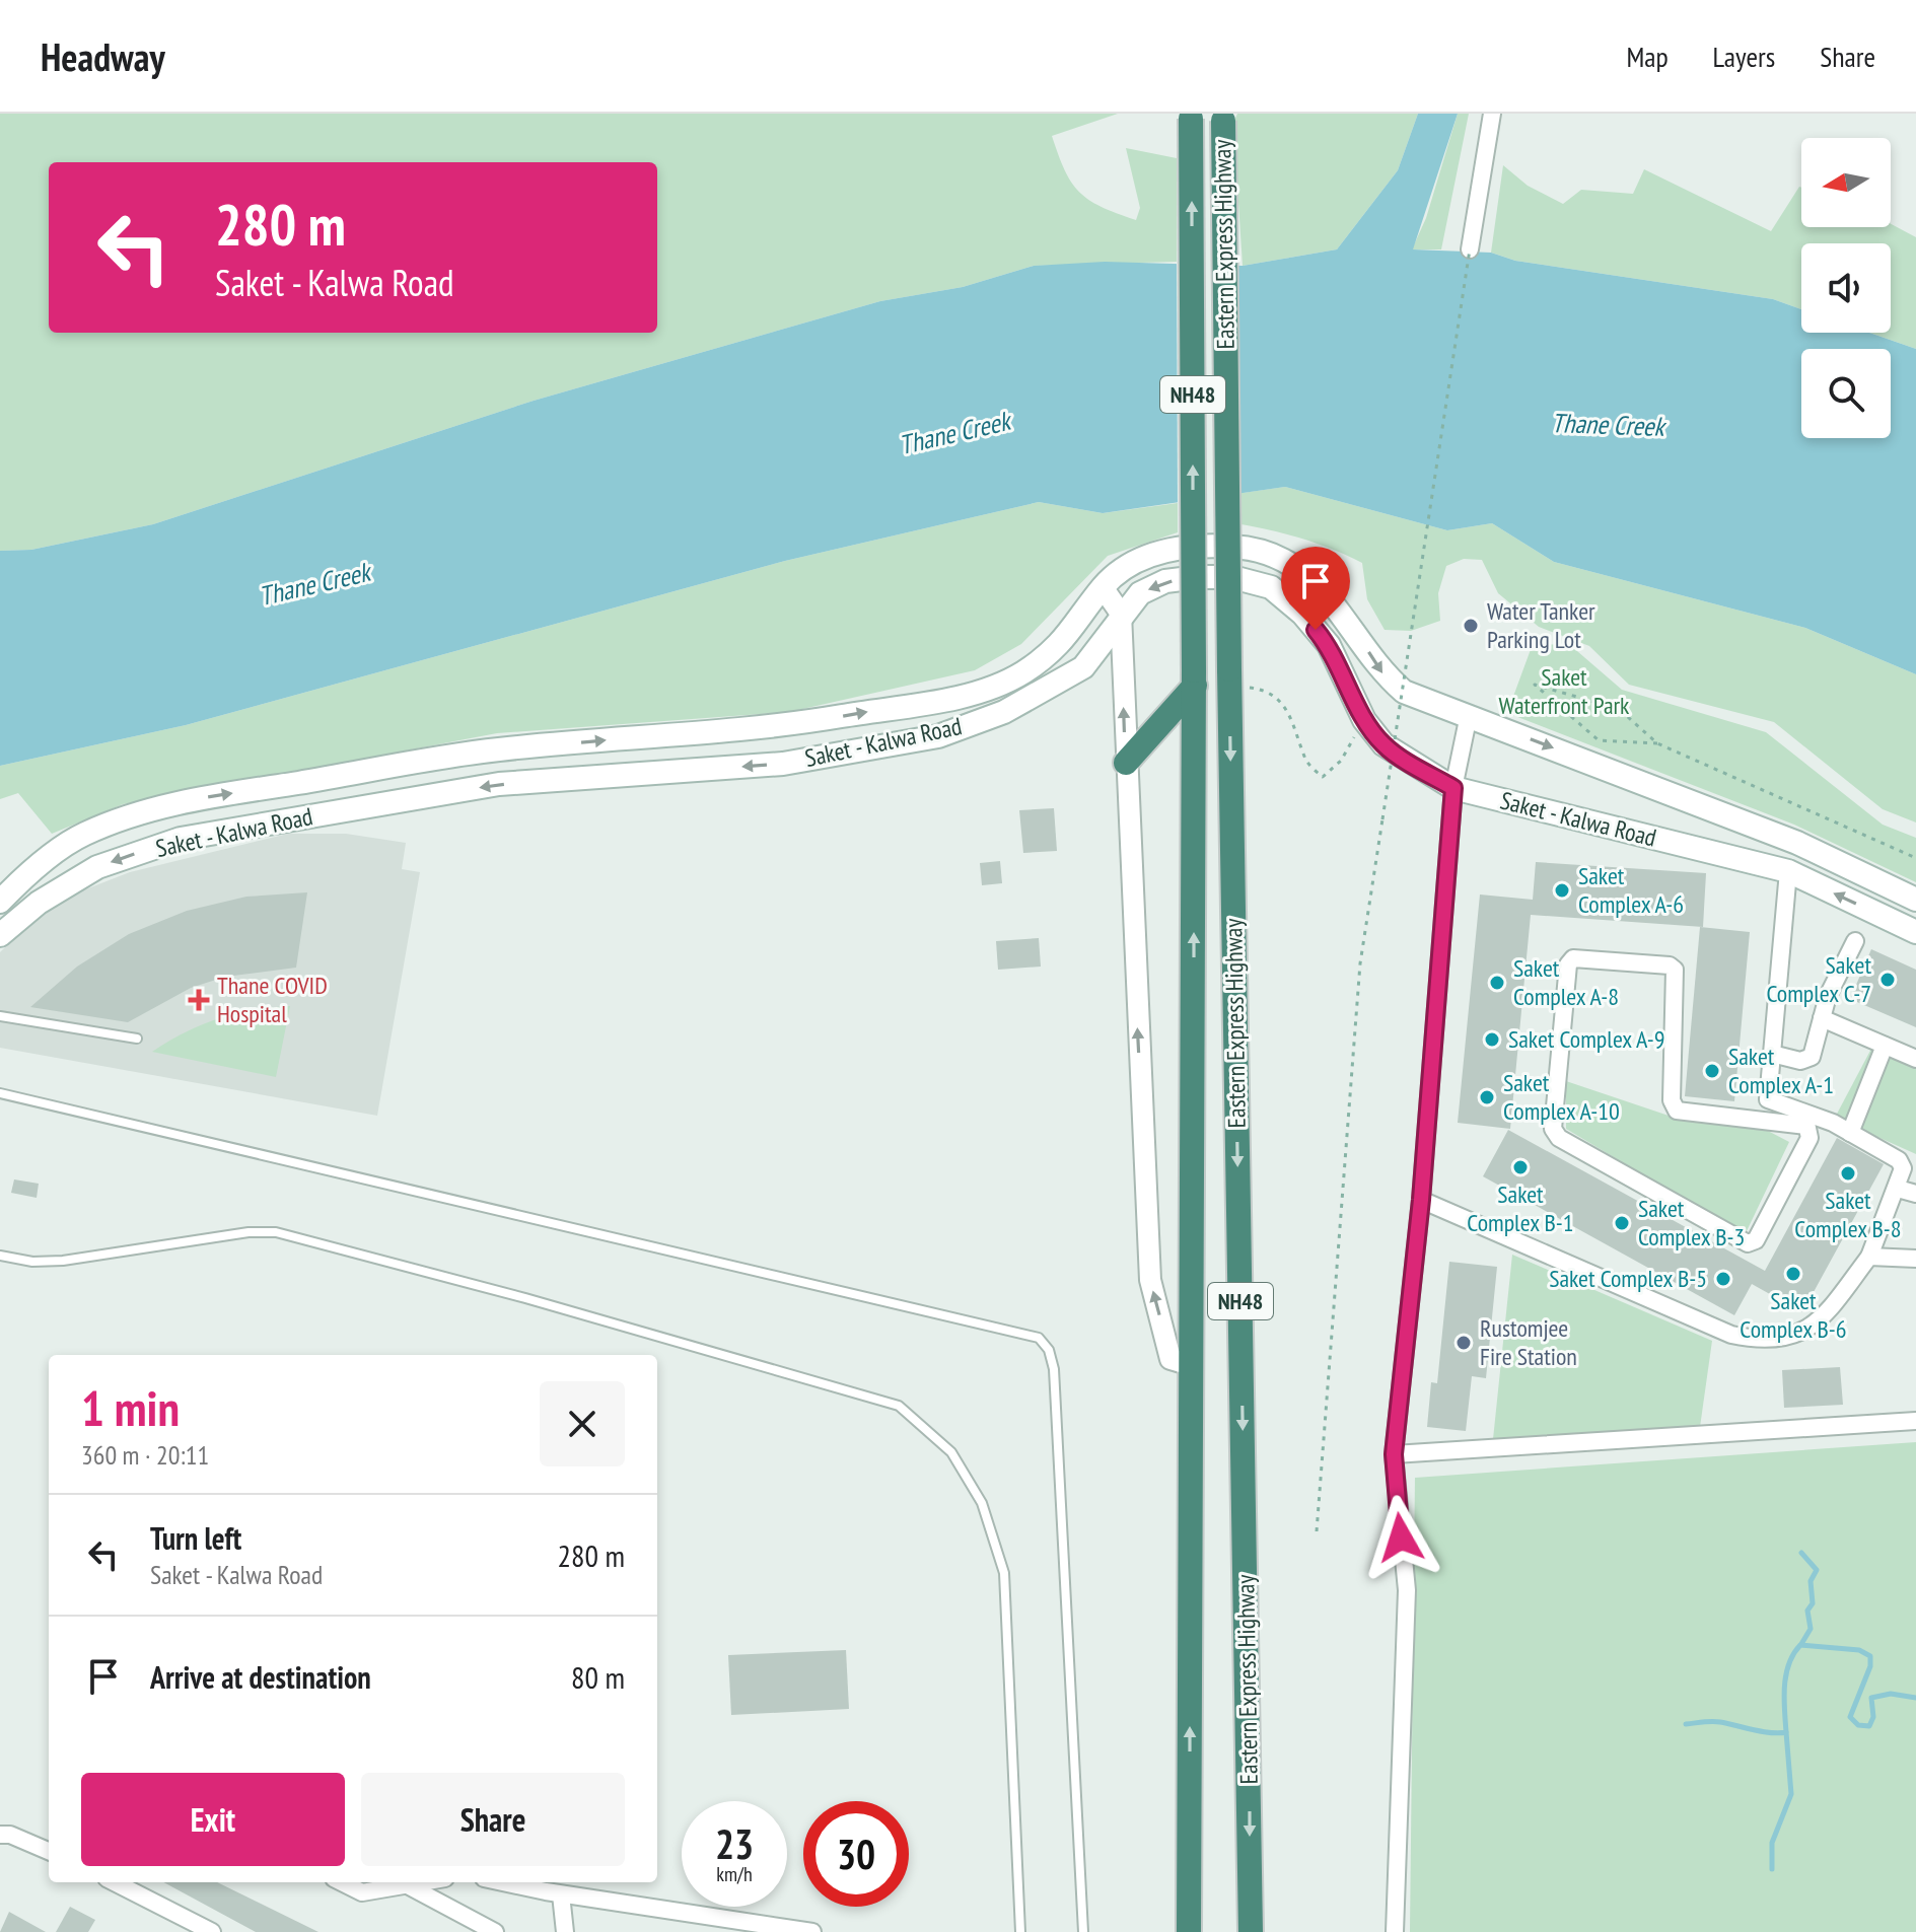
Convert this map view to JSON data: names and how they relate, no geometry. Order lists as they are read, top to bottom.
{
  "streets": {
    "highway": ["Eastern Express Highway", "NH48"],
    "main road": ["Saket - Kalwa Road"]
  },
  "water": ["Thane Creek"],
  "parks": ["Saket Waterfront Park"],
  "places": {
    "other": [
      "Water Tanker Parking Lot",
      "Saket Complex A-6",
      "Saket Complex C-7",
      "Saket Complex A-8",
      "Saket Complex A-9",
      "Saket Complex A-1",
      "Saket Complex A-10",
      "Saket Complex B-1",
      "Saket Complex B-8",
      "Saket Complex B-3",
      "Saket Complex B-6",
      "Saket Complex B-5",
      "Rustomjee Fire Station"
    ],
    "health": ["Thane COVID Hospital"]
  },
  "north": "left",
  "page": {
    "header": "Headway",
    "nav": ["Map", "Layers", "Share"],
    "turn": ["280 m", "Saket - Kalwa Road"],
    "heading": ["1 min", "360 m · 20:11"],
    "list": [
      {
        "name": "Turn left",
        "note": "Saket - Kalwa Road",
        "value": "280 m"
      },
      {
        "name": "Arrive at destination",
        "value": "80 m"
      }
    ],
    "buttons": ["Exit", "Share"],
    "speed": "23 km/h",
    "limit": "30"
  }
}
